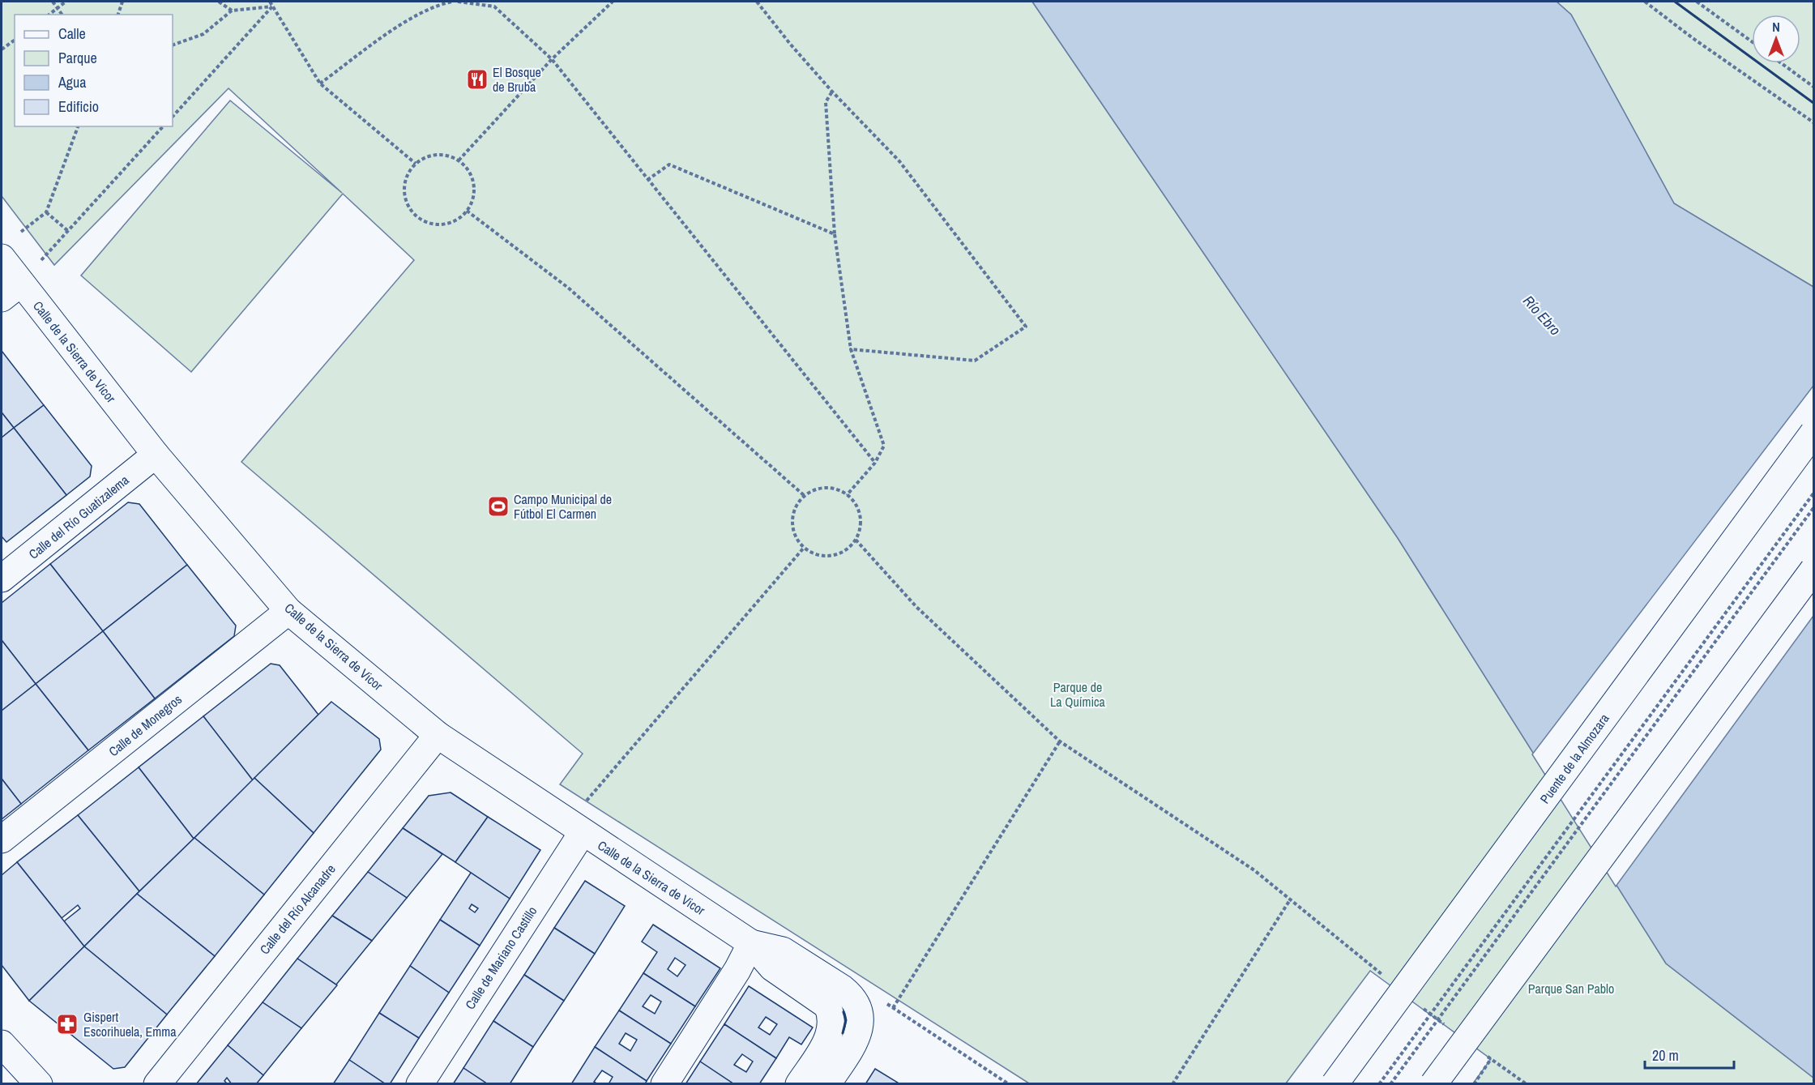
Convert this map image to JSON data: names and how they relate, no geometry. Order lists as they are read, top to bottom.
{
  "streets": {
    "street": [
      "Calle de la Sierra de Vicor",
      "Calle del Río Guatizalema",
      "Calle de Monegros",
      "Puente de la Almozara",
      "Calle del Río Alcanadre",
      "Calle de Mariano Castillo"
    ]
  },
  "crossings": [
    ["Calle de la Sierra de Vicor", "Calle del Río Guatizalema"],
    ["Calle de la Sierra de Vicor", "Calle de Monegros"],
    ["Calle de la Sierra de Vicor", "Calle del Río Alcanadre"],
    ["Calle de la Sierra de Vicor", "Calle de Mariano Castillo"]
  ],
  "water": ["Río Ebro"],
  "parks": ["Parque de La Química", "Parque San Pablo"],
  "places": {
    "restaurant": ["El Bosque de Bruba"],
    "sports": ["Campo Municipal de Fútbol El Carmen"],
    "pharmacy": ["Gispert Escorihuela, Emma"]
  },
  "legend": [
    "Calle",
    "Parque",
    "Agua",
    "Edificio"
  ],
  "scale_bar": "20 m",
  "north": "top"
}
